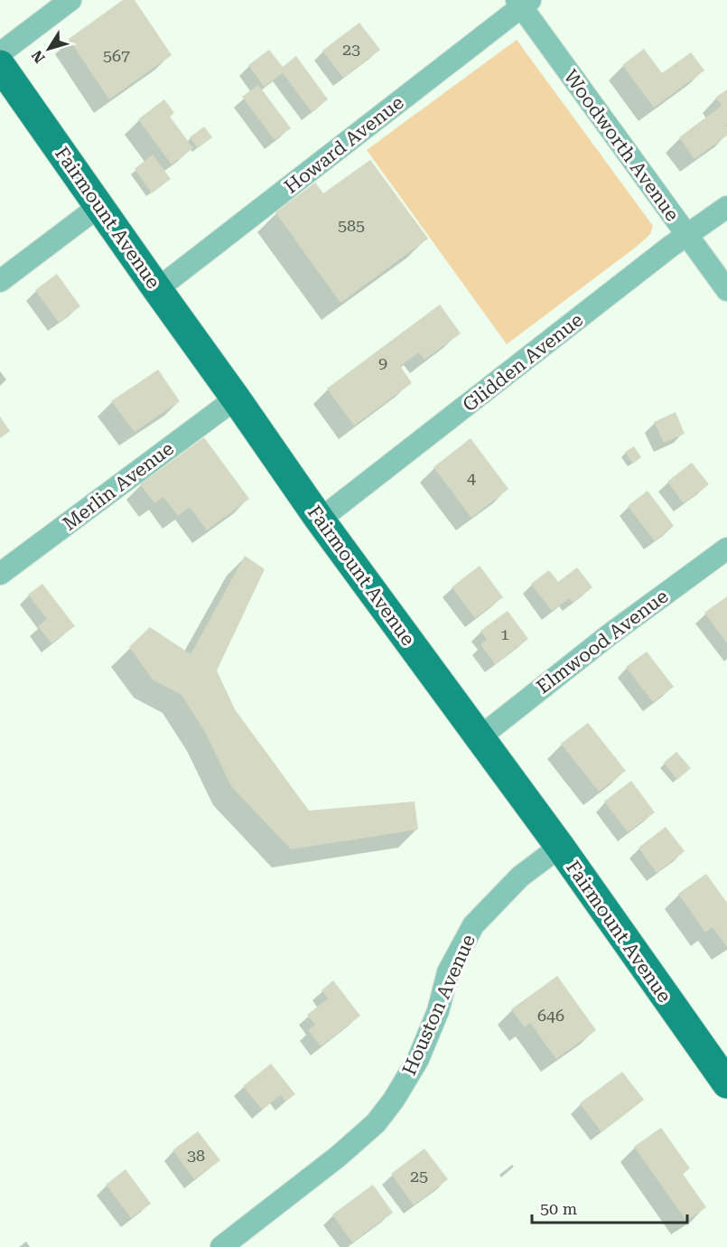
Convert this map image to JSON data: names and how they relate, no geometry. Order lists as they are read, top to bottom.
{
  "streets": {
    "main road": ["Fairmount Avenue"],
    "street": [
      "Howard Avenue",
      "Woodworth Avenue",
      "Glidden Avenue",
      "Merlin Avenue",
      "Elmwood Avenue",
      "Houston Avenue"
    ]
  },
  "crossings": [
    ["Howard Avenue", "Woodworth Avenue"],
    ["Howard Avenue", "Fairmount Avenue"],
    ["Woodworth Avenue", "Glidden Avenue"],
    ["Fairmount Avenue", "Glidden Avenue"],
    ["Fairmount Avenue", "Merlin Avenue"],
    ["Fairmount Avenue", "Elmwood Avenue"],
    ["Fairmount Avenue", "Houston Avenue"]
  ],
  "house_numbers": [
    "23",
    "567",
    "585",
    "9",
    "4",
    "1",
    "646",
    "38",
    "25"
  ],
  "scale_bar": "50 m",
  "north": "bottom left"
}
